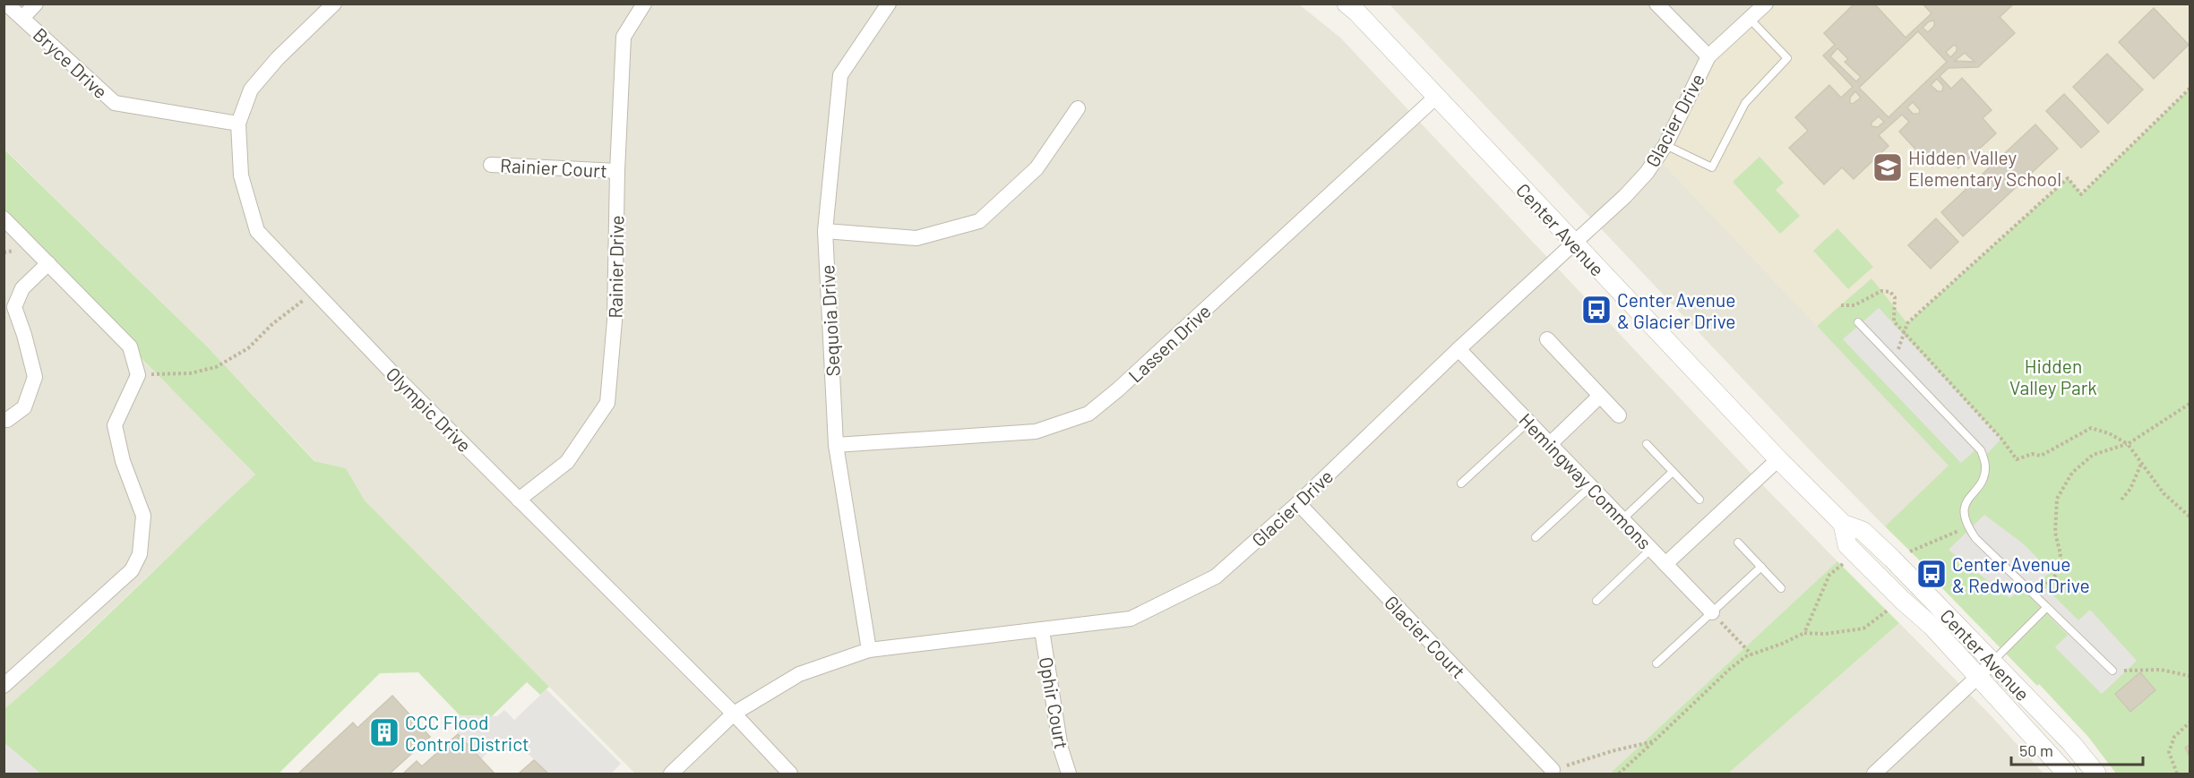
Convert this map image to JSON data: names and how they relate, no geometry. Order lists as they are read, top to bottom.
{
  "streets": {
    "street": [
      "Bryce Drive",
      "Glacier Drive",
      "Rainier Court",
      "Center Avenue",
      "Rainier Drive",
      "Sequoia Drive",
      "Lassen Drive",
      "Olympic Drive",
      "Hemingway Commons",
      "Glacier Court",
      "Ophir Court"
    ]
  },
  "crossings": [
    ["Bryce Drive", "Olympic Drive"],
    ["Glacier Drive", "Center Avenue"],
    ["Glacier Drive", "Sequoia Drive"],
    ["Glacier Drive", "Olympic Drive"],
    ["Glacier Drive", "Hemingway Commons"],
    ["Glacier Drive", "Glacier Court"],
    ["Glacier Drive", "Ophir Court"],
    ["Rainier Court", "Rainier Drive"],
    ["Center Avenue", "Lassen Drive"],
    ["Rainier Drive", "Olympic Drive"],
    ["Sequoia Drive", "Lassen Drive"]
  ],
  "parks": ["Hidden Valley Park"],
  "places": {
    "school or university": ["Hidden Valley Elementary School"],
    "bus stop": ["Center Avenue & Glacier Drive", "Center Avenue & Redwood Drive"],
    "building": ["CCC Flood Control District"]
  },
  "scale_bar": "50 m"
}
